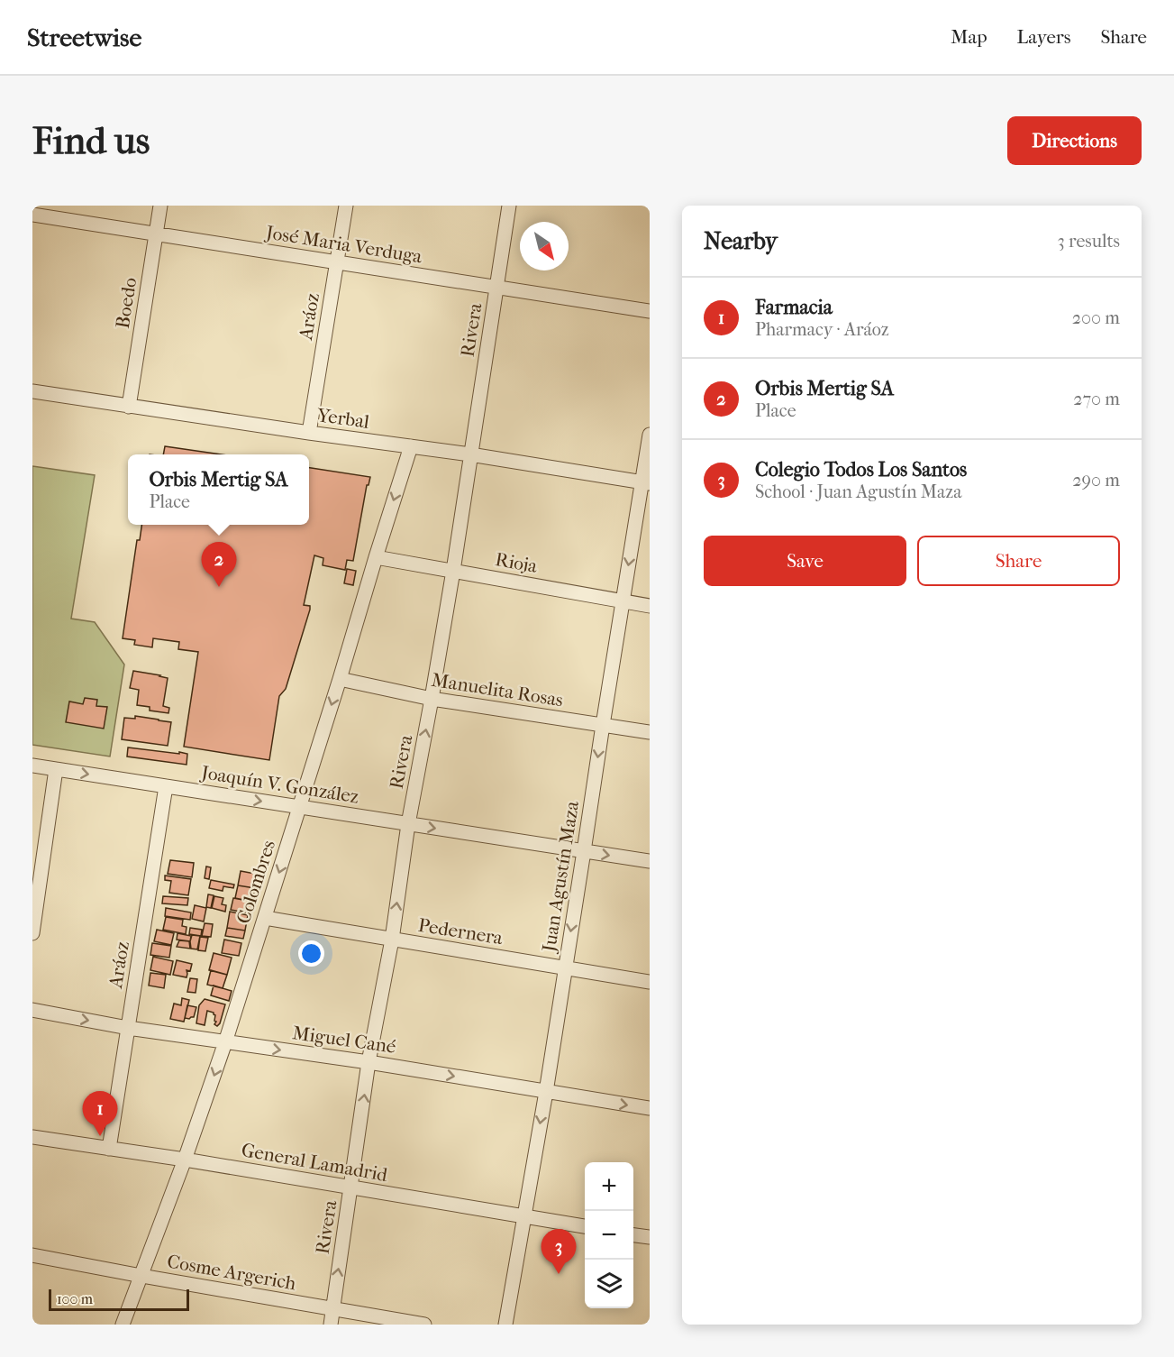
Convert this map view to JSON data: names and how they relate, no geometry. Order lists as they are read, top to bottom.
{
  "streets": {
    "street": [
      "José Maria Verduga",
      "Boedo",
      "Aráoz",
      "Rivera",
      "Yerbal",
      "Rioja",
      "Manuelita Rosas",
      "Joaquín V. González",
      "Juan Agustín Maza",
      "Colombres",
      "Pedernera",
      "Miguel Cané",
      "General Lamadrid",
      "Cosme Argerich"
    ]
  },
  "crossings": [
    ["José Maria Verduga", "Boedo"],
    ["José Maria Verduga", "Aráoz"],
    ["José Maria Verduga", "Rivera"],
    ["Boedo", "Yerbal"],
    ["Aráoz", "Yerbal"],
    ["Aráoz", "Joaquín V. González"],
    ["Aráoz", "Miguel Cané"],
    ["Aráoz", "General Lamadrid"],
    ["Rivera", "Yerbal"],
    ["Rivera", "Rioja"],
    ["Rivera", "Manuelita Rosas"],
    ["Rivera", "Joaquín V. González"],
    ["Rivera", "Pedernera"],
    ["Rivera", "Miguel Cané"],
    ["Rivera", "General Lamadrid"],
    ["Rivera", "Cosme Argerich"],
    ["Yerbal", "Juan Agustín Maza"],
    ["Yerbal", "Colombres"],
    ["Rioja", "Juan Agustín Maza"],
    ["Rioja", "Colombres"],
    ["Manuelita Rosas", "Juan Agustín Maza"],
    ["Manuelita Rosas", "Colombres"],
    ["Joaquín V. González", "Juan Agustín Maza"],
    ["Joaquín V. González", "Colombres"],
    ["Juan Agustín Maza", "Pedernera"],
    ["Juan Agustín Maza", "Miguel Cané"],
    ["Juan Agustín Maza", "General Lamadrid"],
    ["Colombres", "Pedernera"],
    ["Colombres", "Miguel Cané"],
    ["Colombres", "General Lamadrid"],
    ["Colombres", "Cosme Argerich"]
  ],
  "one_way": [
    "Rivera",
    "Joaquín V. González",
    "Juan Agustín Maza",
    "Colombres",
    "Miguel Cané"
  ],
  "scale_bar": "100 m",
  "north": "bottom right",
  "page": {
    "header": "Streetwise",
    "nav": ["Map", "Layers", "Share"],
    "buttons": [
      "Directions",
      ["Save", "Share"]
    ],
    "title": "Find us",
    "heading": ["Nearby", "3 results"],
    "list": [
      {
        "mark": "1",
        "name": "Farmacia",
        "note": "Pharmacy · Aráoz",
        "value": "200 m"
      },
      {
        "mark": "2",
        "name": "Orbis Mertig SA",
        "note": "Place",
        "value": "270 m"
      },
      {
        "mark": "3",
        "name": "Colegio Todos Los Santos",
        "note": "School · Juan Agustín Maza",
        "value": "290 m"
      }
    ],
    "popup": ["Orbis Mertig SA", "Place"],
    "pins": ["2", "1", "3"],
    "map_buttons": ["+", "−"],
    "scale": "100 m"
  }
}
